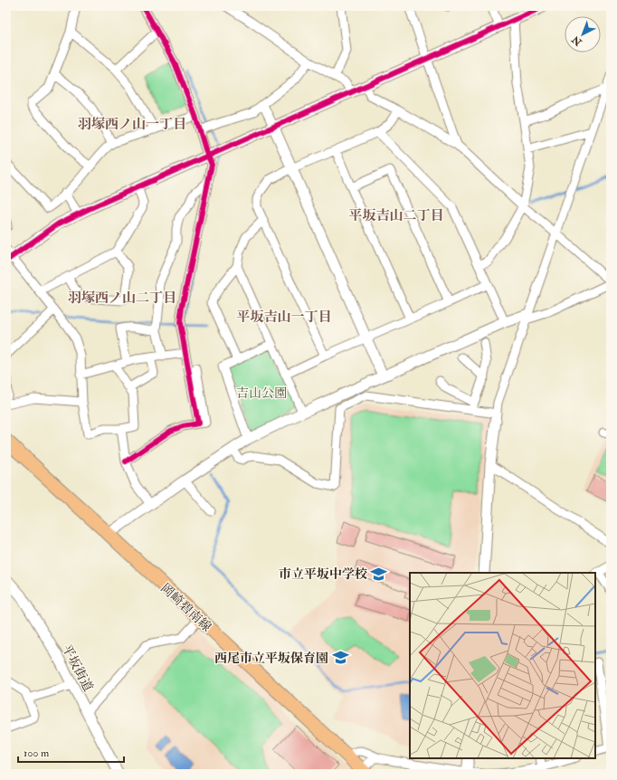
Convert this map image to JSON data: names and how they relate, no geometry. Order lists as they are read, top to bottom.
{
  "streets": {
    "main road": ["岡崎碧南線"],
    "street": ["平坂街道"]
  },
  "districts": [
    "羽塚西ノ山一丁目",
    "平坂吉山二丁目",
    "羽塚西ノ山二丁目",
    "平坂吉山一丁目"
  ],
  "parks": ["吉山公園"],
  "places": {
    "school or university": ["市立平坂中学校", "西尾市立平坂保育園"]
  },
  "scale_bar": "100 m",
  "north": "bottom left"
}
